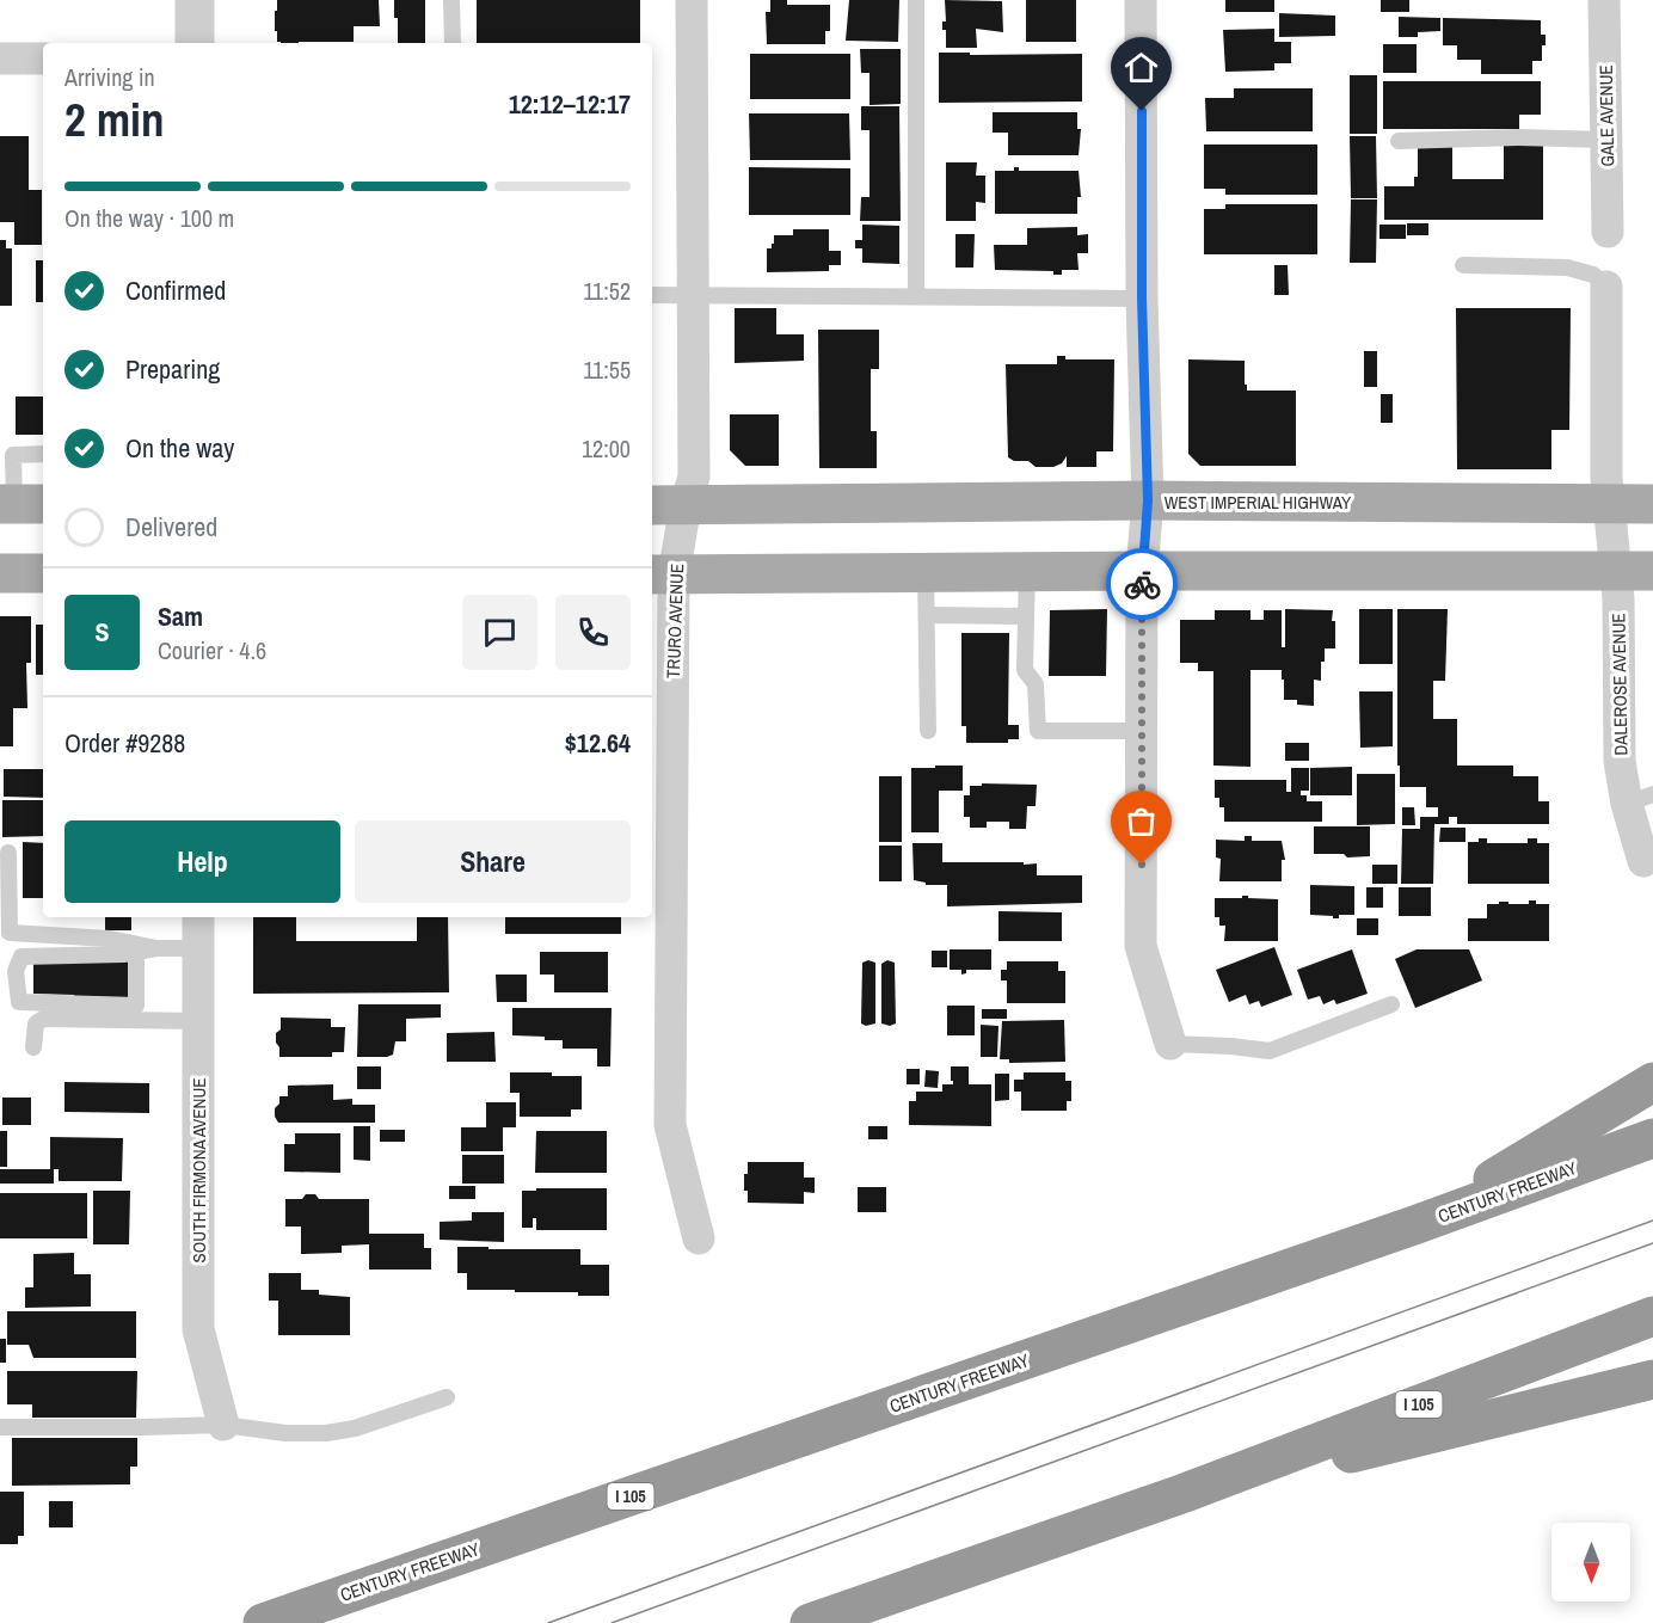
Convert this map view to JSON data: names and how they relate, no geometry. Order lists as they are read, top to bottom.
{
  "streets": {
    "highway": ["CENTURY FREEWAY", "I 105"],
    "main road": ["WEST IMPERIAL HIGHWAY"],
    "street": [
      "GALE AVENUE",
      "TRURO AVENUE",
      "DALEROSE AVENUE",
      "SOUTH FIRMONA AVENUE"
    ]
  },
  "crossings": [
    ["WEST IMPERIAL HIGHWAY", "TRURO AVENUE"],
    ["WEST IMPERIAL HIGHWAY", "DALEROSE AVENUE"]
  ],
  "north": "bottom",
  "page": {
    "heading": ["2 min", "Arriving in", "12:12–12:17"],
    "panel": [
      "Sam",
      "Courier · 4.6",
      "Order #9288",
      "$12.64"
    ],
    "bar": "On the way · 100 m",
    "list": [
      ["Confirmed", "11:52"],
      ["Preparing", "11:55"],
      ["On the way", "12:00"],
      "Delivered"
    ],
    "round": "S",
    "buttons": ["Help", "Share"]
  }
}
